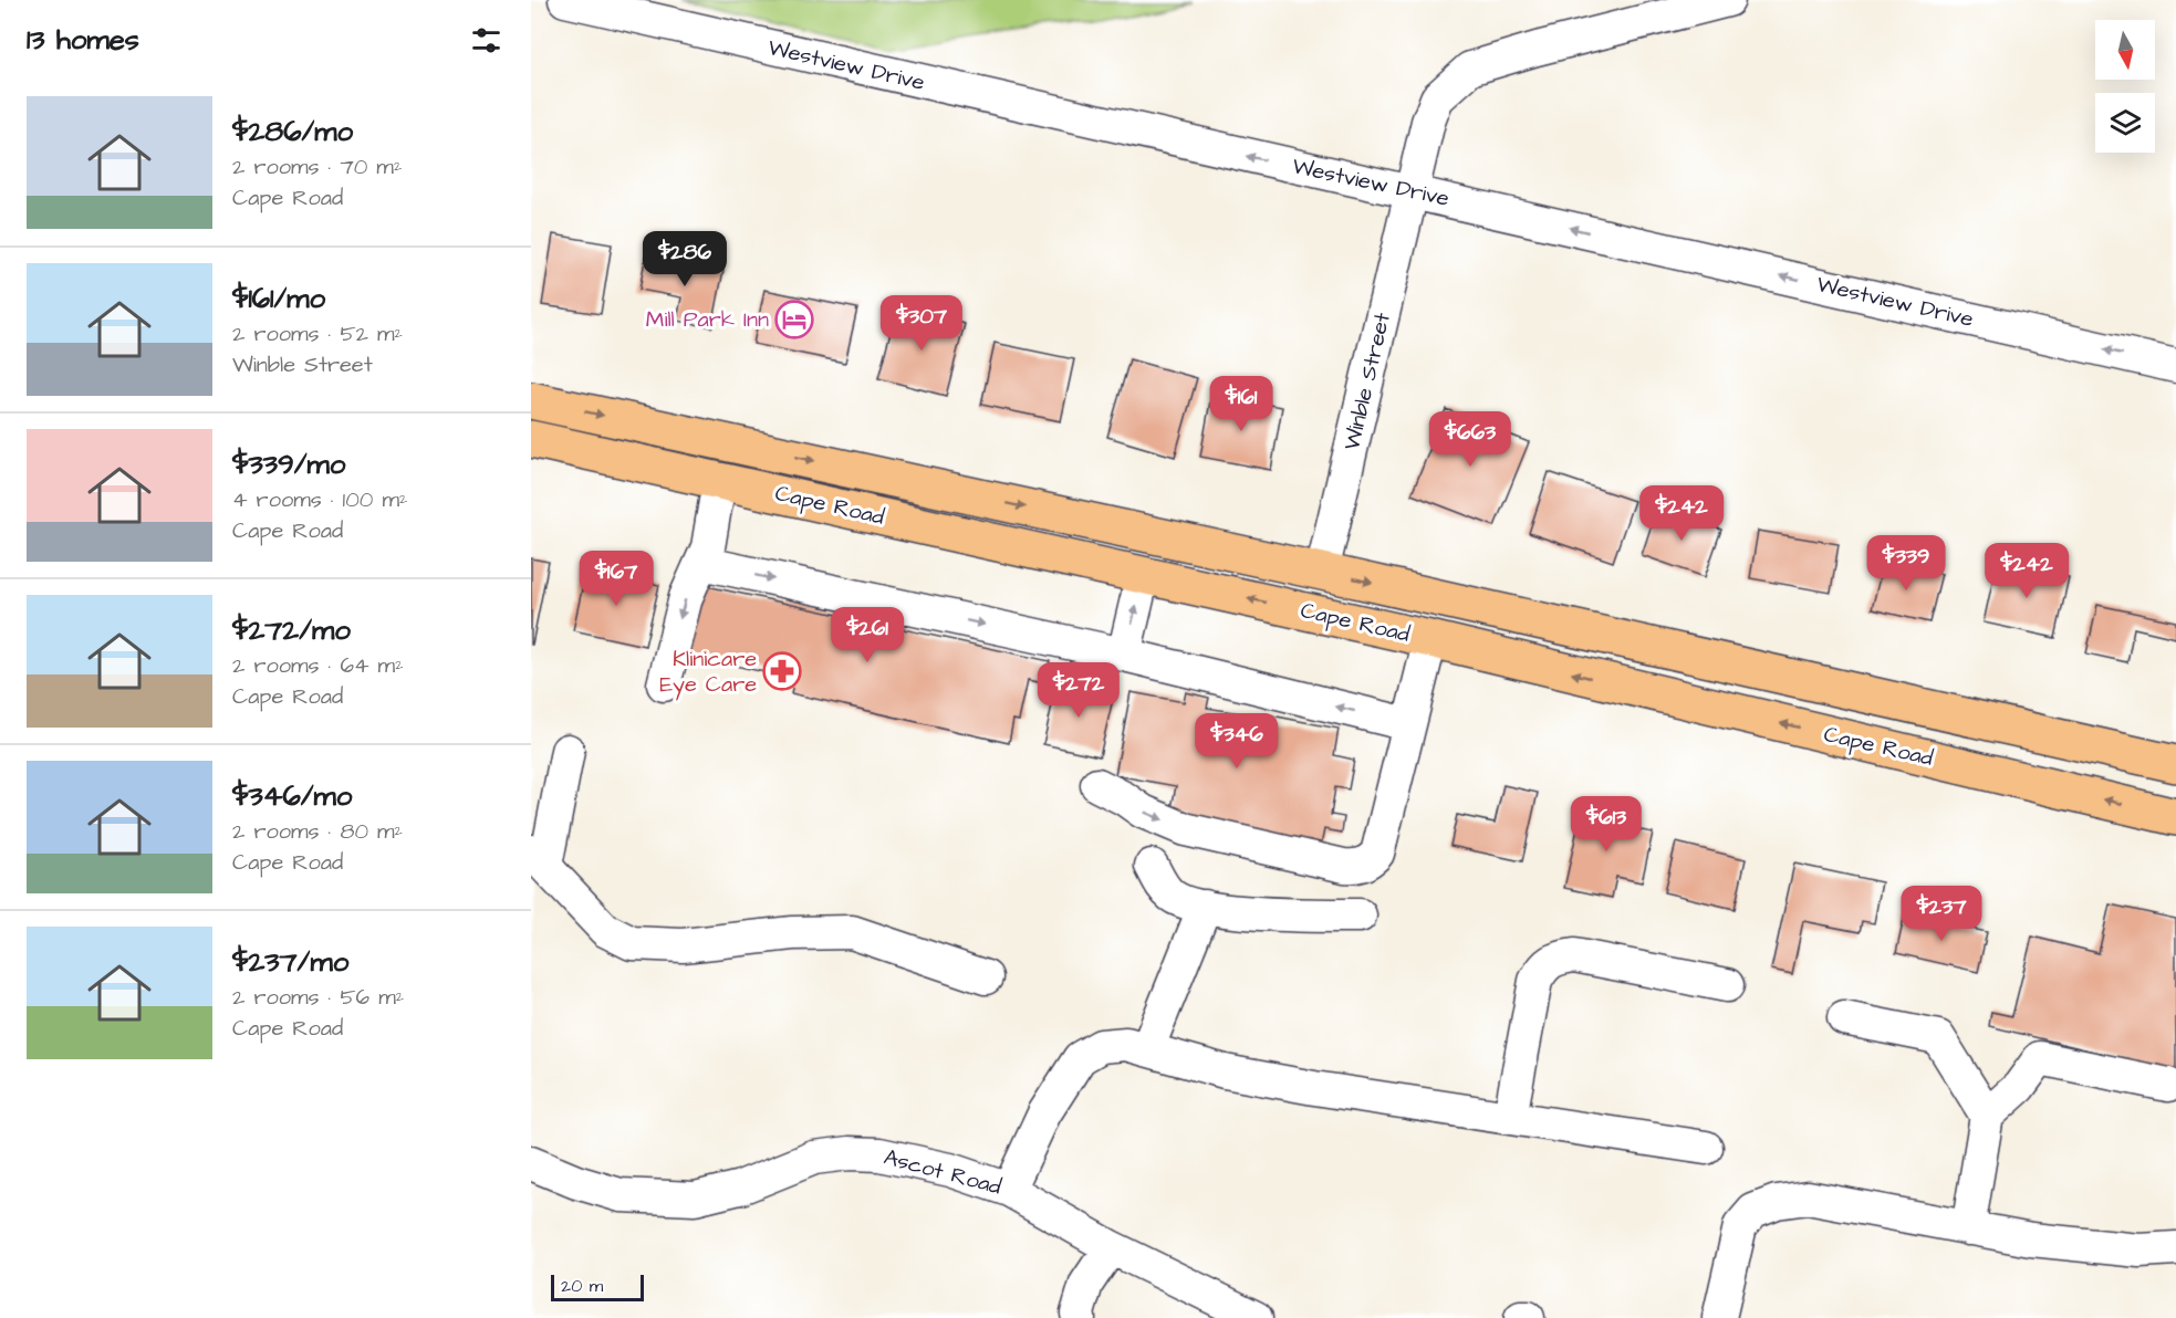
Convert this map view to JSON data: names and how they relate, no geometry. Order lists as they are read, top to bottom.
{
  "streets": {
    "main road": ["Cape Road"],
    "street": ["Westview Drive", "Winble Street", "Ascot Road"]
  },
  "crossings": [
    ["Westview Drive", "Winble Street"],
    ["Winble Street", "Cape Road"]
  ],
  "one_way": ["Westview Drive"],
  "places": {
    "hotel": ["Mill Park Inn"],
    "pharmacy": ["Klinicare Eye Care"]
  },
  "scale_bar": "20 m",
  "north": "bottom",
  "page": {
    "heading": "13 homes",
    "list": [
      {
        "name": "$286/mo",
        "note": "2 rooms · 70 m² · Cape Road"
      },
      {
        "name": "$161/mo",
        "note": "2 rooms · 52 m² · Winble Street"
      },
      {
        "name": "$339/mo",
        "note": "4 rooms · 100 m² · Cape Road"
      },
      {
        "name": "$272/mo",
        "note": "2 rooms · 64 m² · Cape Road"
      },
      {
        "name": "$346/mo",
        "note": "2 rooms · 80 m² · Cape Road"
      },
      {
        "name": "$237/mo",
        "note": "2 rooms · 56 m² · Cape Road"
      }
    ],
    "price": [
      "$286",
      "$307",
      "$161",
      "$663",
      "$242",
      "$339",
      "$242",
      "$167",
      "$261",
      "$272",
      "$346",
      "$613",
      "$237"
    ],
    "scale": "20 m"
  }
}
